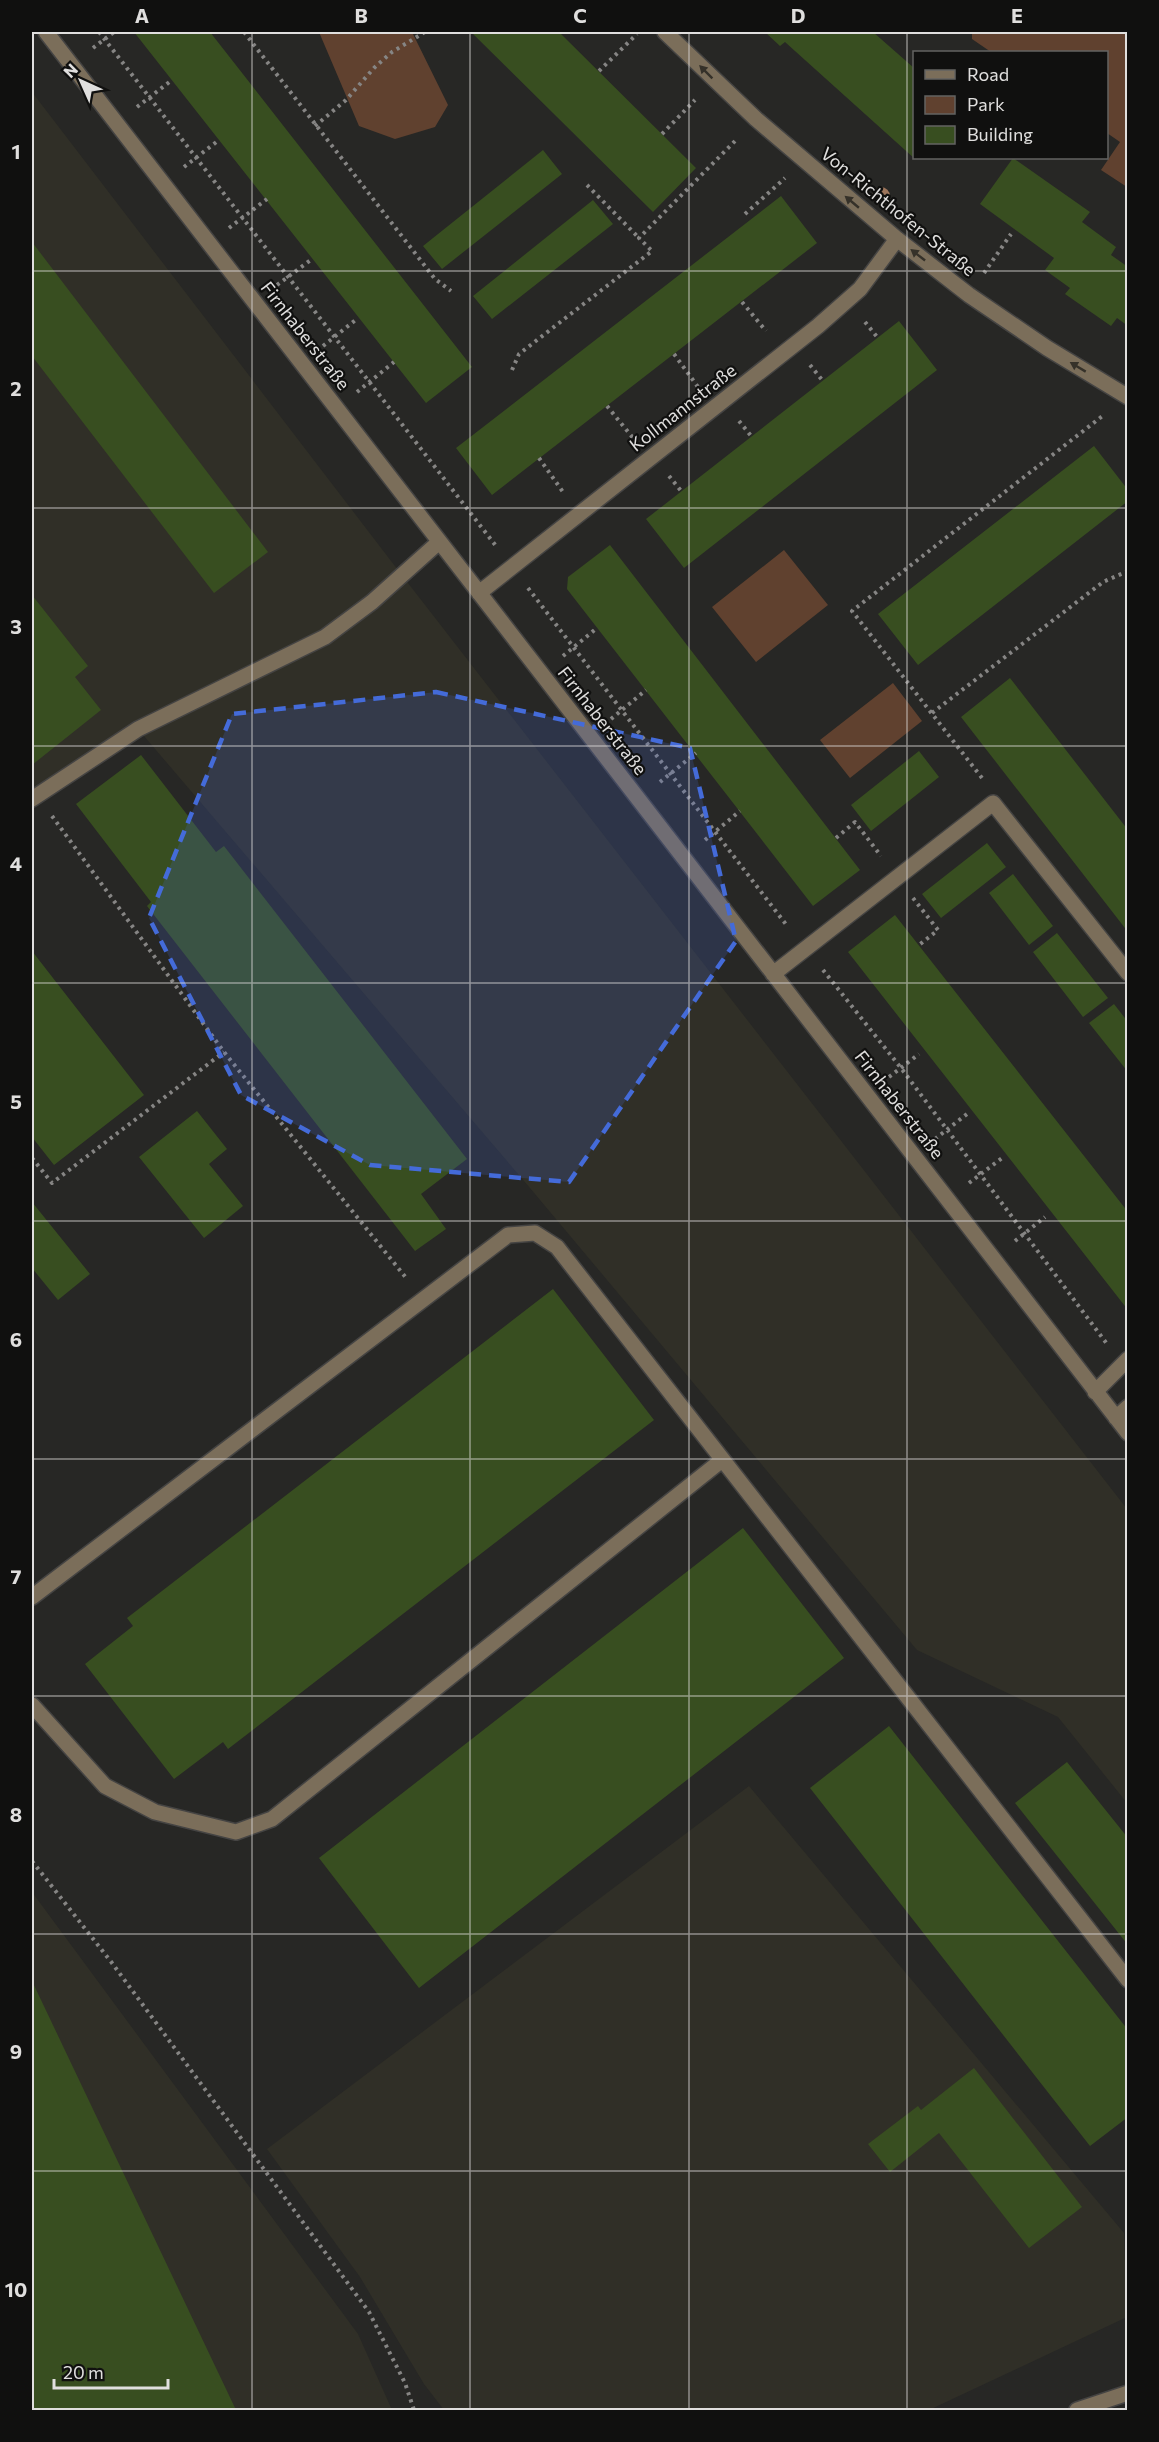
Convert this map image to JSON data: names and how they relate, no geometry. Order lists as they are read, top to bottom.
{
  "streets": {
    "street": ["Von-Richthofen-Straße", "Firnhaberstraße", "Kollmannstraße"]
  },
  "crossings": [
    ["Von-Richthofen-Straße", "Kollmannstraße"],
    ["Firnhaberstraße", "Kollmannstraße"]
  ],
  "one_way": ["Von-Richthofen-Straße"],
  "legend": ["Road", "Park", "Building"],
  "scale_bar": "20 m",
  "north": "top left",
  "grid": {
    "columns": [
      "A",
      "B",
      "C",
      "D",
      "E"
    ],
    "rows": [
      "1",
      "2",
      "3",
      "4",
      "5",
      "6",
      "7",
      "8",
      "9",
      "10"
    ]
  }
}
